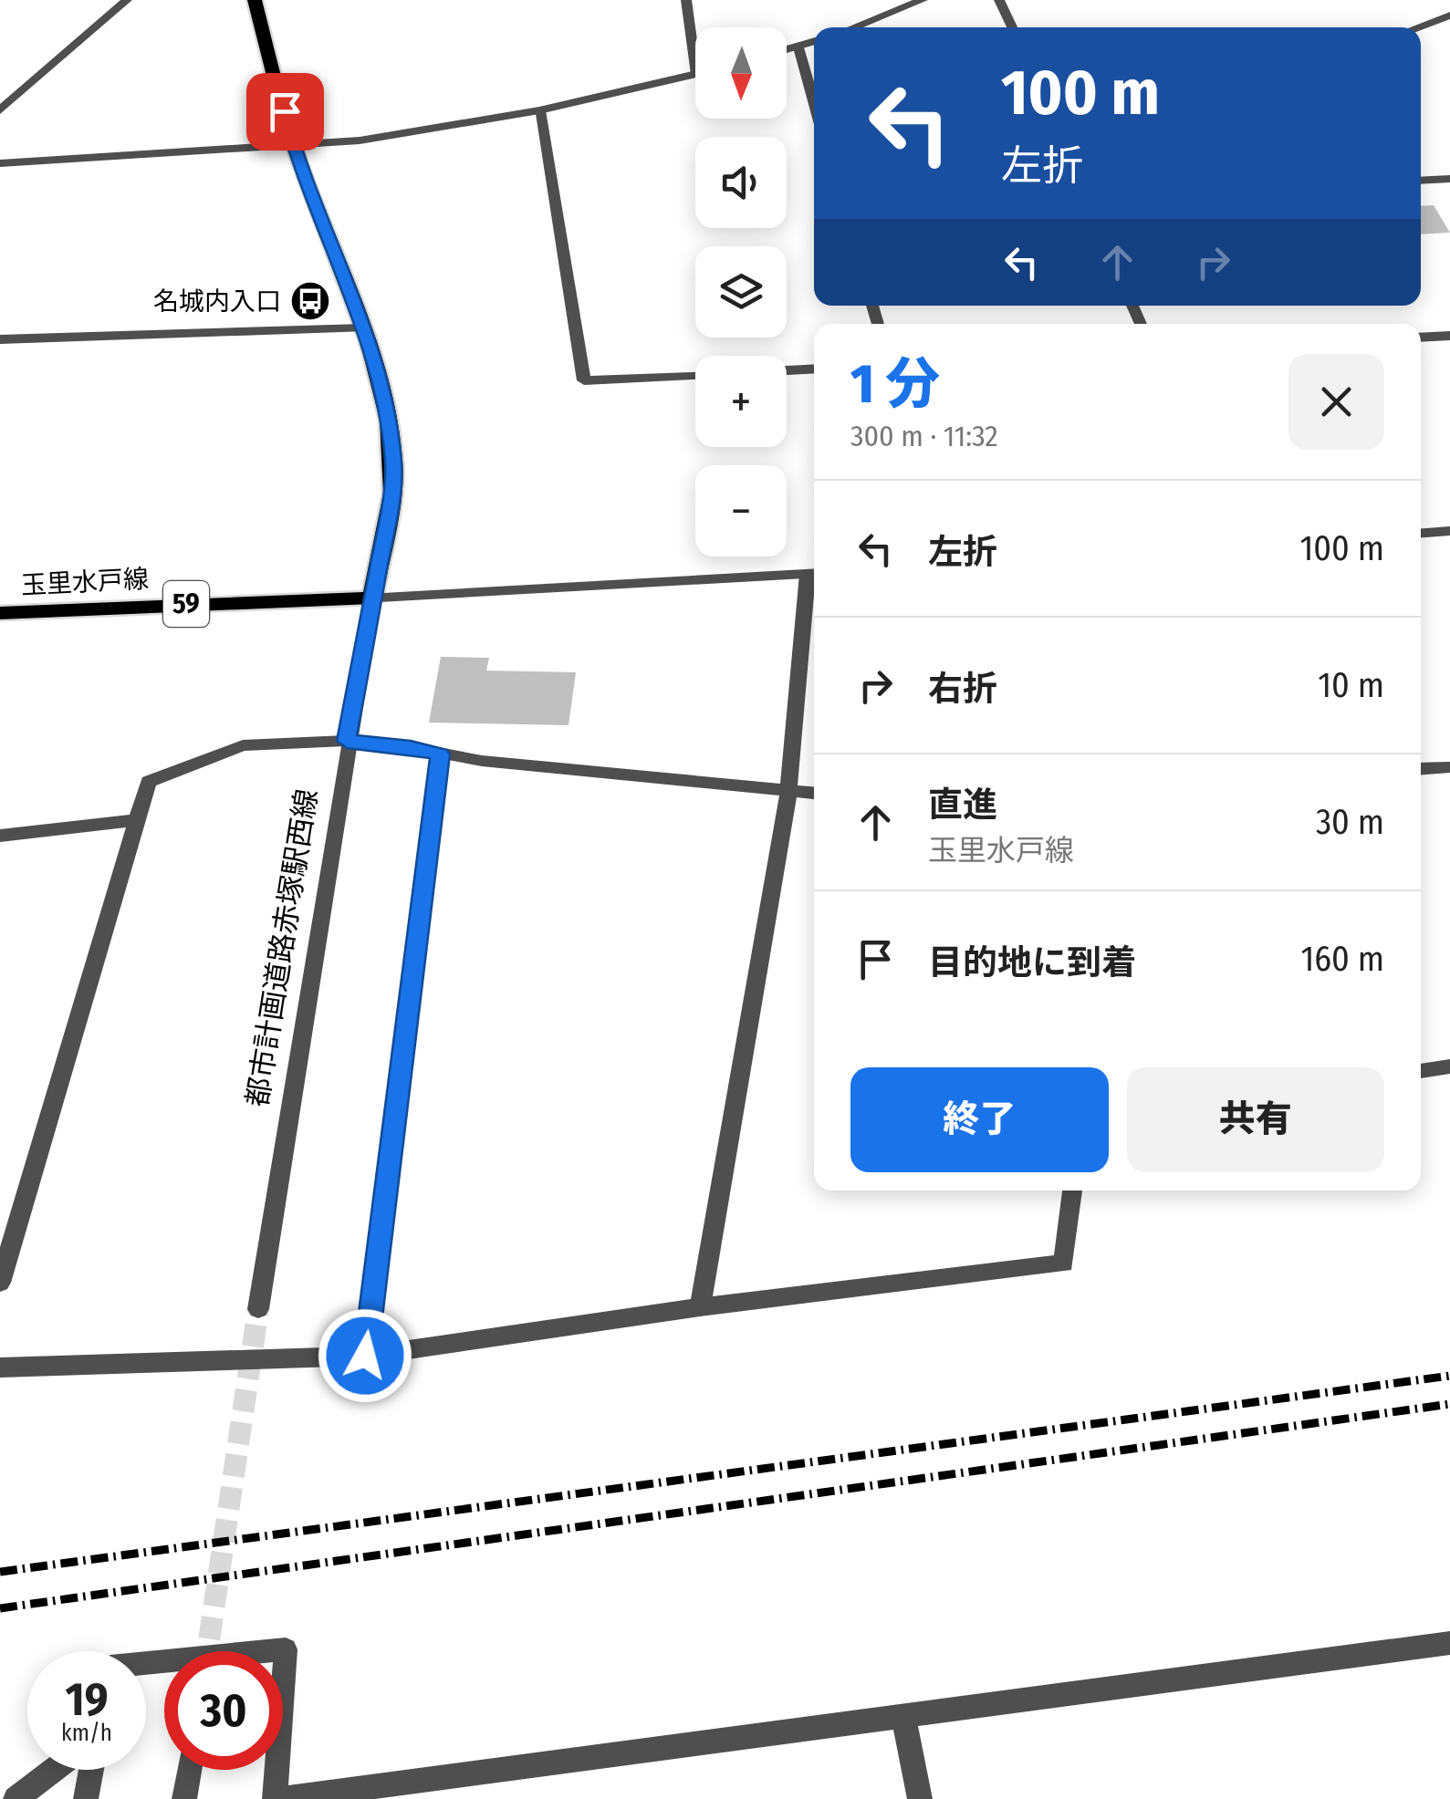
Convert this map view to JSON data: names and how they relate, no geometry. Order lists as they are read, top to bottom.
{
  "streets": {
    "main road": ["玉里水戸線", "59"],
    "street": ["都市計画道路赤塚駅西線"]
  },
  "crossings": [
    ["玉里水戸線", "都市計画道路赤塚駅西線"]
  ],
  "places": {
    "bus stop": ["名城内入口"]
  },
  "north": "bottom",
  "page": {
    "map_buttons": ["+", "−"],
    "turn": ["100 m", "左折"],
    "heading": ["1 分", "300 m · 11:32"],
    "list": [
      {
        "name": "左折",
        "value": "100 m"
      },
      {
        "name": "右折",
        "value": "10 m"
      },
      {
        "name": "直進",
        "note": "玉里水戸線",
        "value": "30 m"
      },
      {
        "name": "目的地に到着",
        "value": "160 m"
      }
    ],
    "buttons": ["終了", "共有"],
    "speed": "19 km/h",
    "limit": "30"
  }
}
